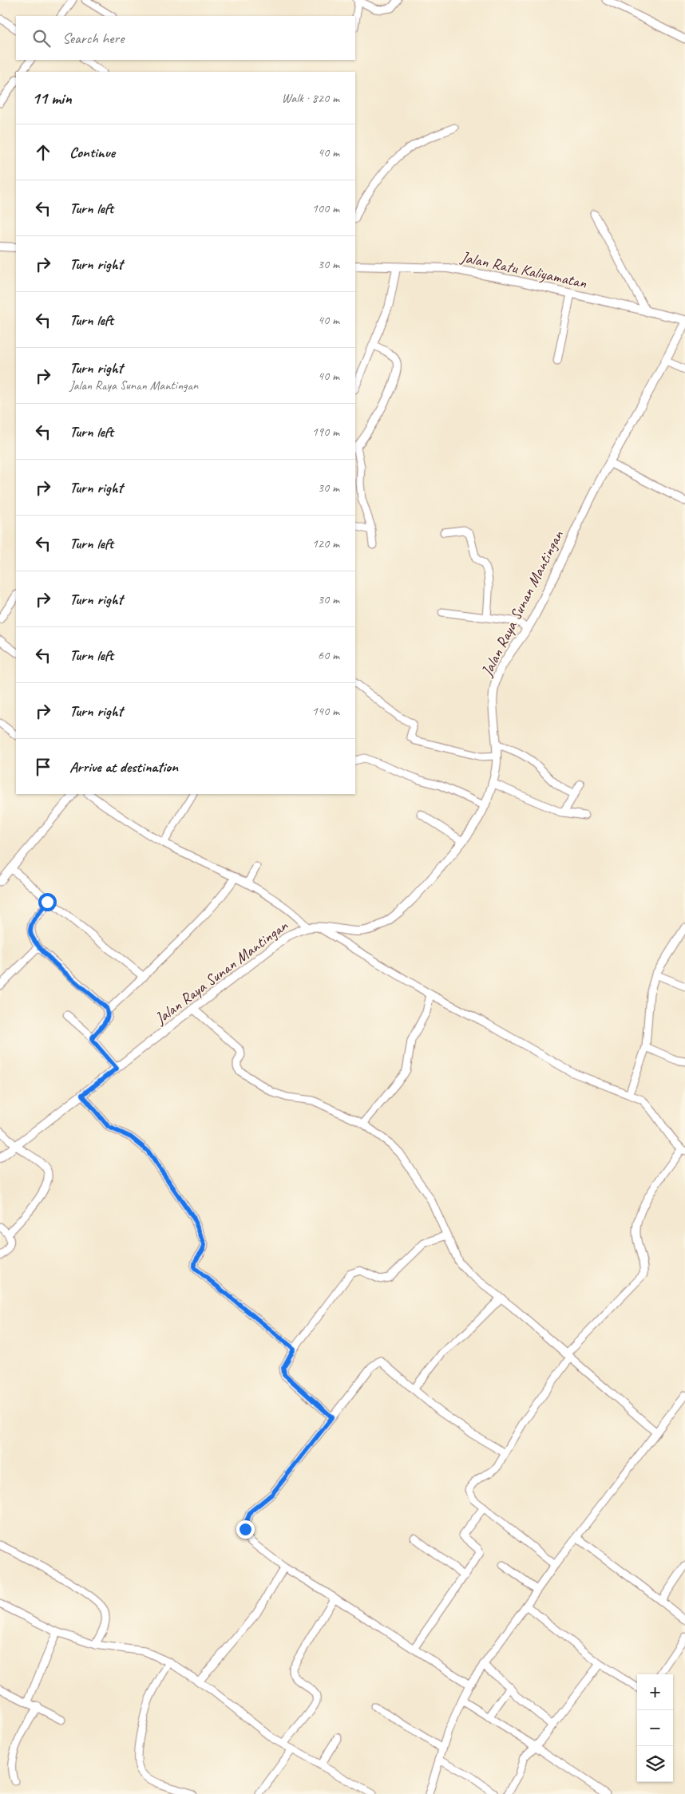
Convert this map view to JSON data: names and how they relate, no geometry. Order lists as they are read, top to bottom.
{
  "streets": {
    "main road": ["Jalan Ratu Kaliyamatan", "Jalan Raya Sunan Mantingan"]
  },
  "crossings": [
    ["Jalan Ratu Kaliyamatan", "Jalan Raya Sunan Mantingan"]
  ],
  "page": {
    "search": "Search here",
    "heading": ["11 min", "Walk · 820 m"],
    "list": [
      ["Continue", "40 m"],
      ["Turn left", "100 m"],
      ["Turn right", "30 m"],
      ["Turn left", "40 m"],
      ["Turn right", "Jalan Raya Sunan Mantingan", "40 m"],
      ["Turn left", "190 m"],
      ["Turn right", "30 m"],
      ["Turn left", "120 m"],
      ["Turn right", "30 m"],
      ["Turn left", "60 m"],
      ["Turn right", "140 m"],
      "Arrive at destination"
    ],
    "map_buttons": ["+", "−"]
  }
}
